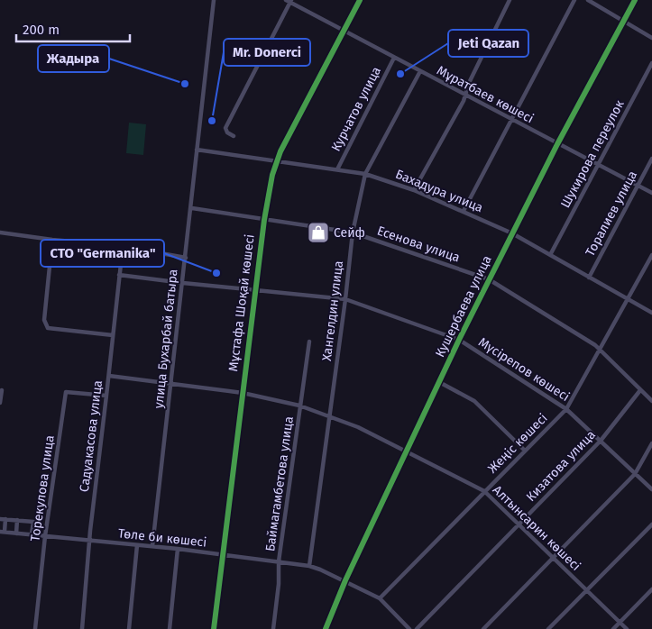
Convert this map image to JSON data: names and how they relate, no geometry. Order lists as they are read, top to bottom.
{
  "streets": {
    "street": [
      "Мұратбаев көшесі",
      "Курчатов улица",
      "Шукирова переулок",
      "Бахадура улица",
      "Торалиев улица",
      "Есенова улица",
      "Мұстафа Шоқай көшесі",
      "Кушербаева улица",
      "Хангелдин улица",
      "улица Бухарбай батыра",
      "Мүсірепов көшесі",
      "Садуакасова улица",
      "Жеңіс көшесі",
      "Кизатова улица",
      "Баймагамбетова улица",
      "Торекулова улица",
      "Алтынсарин көшесі",
      "Төле би көшесі"
    ]
  },
  "crossings": [
    ["Мұратбаев көшесі", "Курчатов улица"],
    ["Мұратбаев көшесі", "Шукирова переулок"],
    ["Мұратбаев көшесі", "Торалиев улица"],
    ["Мұратбаев көшесі", "Мұстафа Шоқай көшесі"],
    ["Мұратбаев көшесі", "Кушербаева улица"],
    ["Мұратбаев көшесі", "Хангелдин улица"],
    ["Курчатов улица", "Бахадура улица"],
    ["Шукирова переулок", "Бахадура улица"],
    ["Бахадура улица", "Торалиев улица"],
    ["Бахадура улица", "Мұстафа Шоқай көшесі"],
    ["Бахадура улица", "Кушербаева улица"],
    ["Бахадура улица", "Хангелдин улица"],
    ["Бахадура улица", "улица Бухарбай батыра"],
    ["Бахадура улица", "Жеңіс көшесі"],
    ["Есенова улица", "Мұстафа Шоқай көшесі"],
    ["Есенова улица", "Кушербаева улица"],
    ["Есенова улица", "Хангелдин улица"],
    ["Есенова улица", "улица Бухарбай батыра"],
    ["Есенова улица", "Жеңіс көшесі"],
    ["Есенова улица", "Кизатова улица"],
    ["Мұстафа Шоқай көшесі", "Мүсірепов көшесі"],
    ["Мұстафа Шоқай көшесі", "Алтынсарин көшесі"],
    ["Мұстафа Шоқай көшесі", "Төле би көшесі"],
    ["Кушербаева улица", "Мүсірепов көшесі"],
    ["Кушербаева улица", "Алтынсарин көшесі"],
    ["Кушербаева улица", "Төле би көшесі"],
    ["Хангелдин улица", "Мүсірепов көшесі"],
    ["Хангелдин улица", "Алтынсарин көшесі"],
    ["Хангелдин улица", "Төле би көшесі"],
    ["улица Бухарбай батыра", "Мүсірепов көшесі"],
    ["улица Бухарбай батыра", "Алтынсарин көшесі"],
    ["улица Бухарбай батыра", "Төле би көшесі"],
    ["Мүсірепов көшесі", "Садуакасова улица"],
    ["Мүсірепов көшесі", "Жеңіс көшесі"],
    ["Мүсірепов көшесі", "Кизатова улица"],
    ["Садуакасова улица", "Торекулова улица"],
    ["Садуакасова улица", "Алтынсарин көшесі"],
    ["Садуакасова улица", "Төле би көшесі"],
    ["Жеңіс көшесі", "Алтынсарин көшесі"],
    ["Жеңіс көшесі", "Төле би көшесі"],
    ["Кизатова улица", "Алтынсарин көшесі"],
    ["Баймагамбетова улица", "Алтынсарин көшесі"],
    ["Баймагамбетова улица", "Төле би көшесі"],
    ["Торекулова улица", "Төле би көшесі"]
  ],
  "places": {
    "other": [
      "Jeti Qazan",
      "Жадыра",
      "Mr. Donerci",
      "СТО \"Germanika\""
    ],
    "shop": ["Сейф"]
  },
  "scale_bar": "200 m"
}
